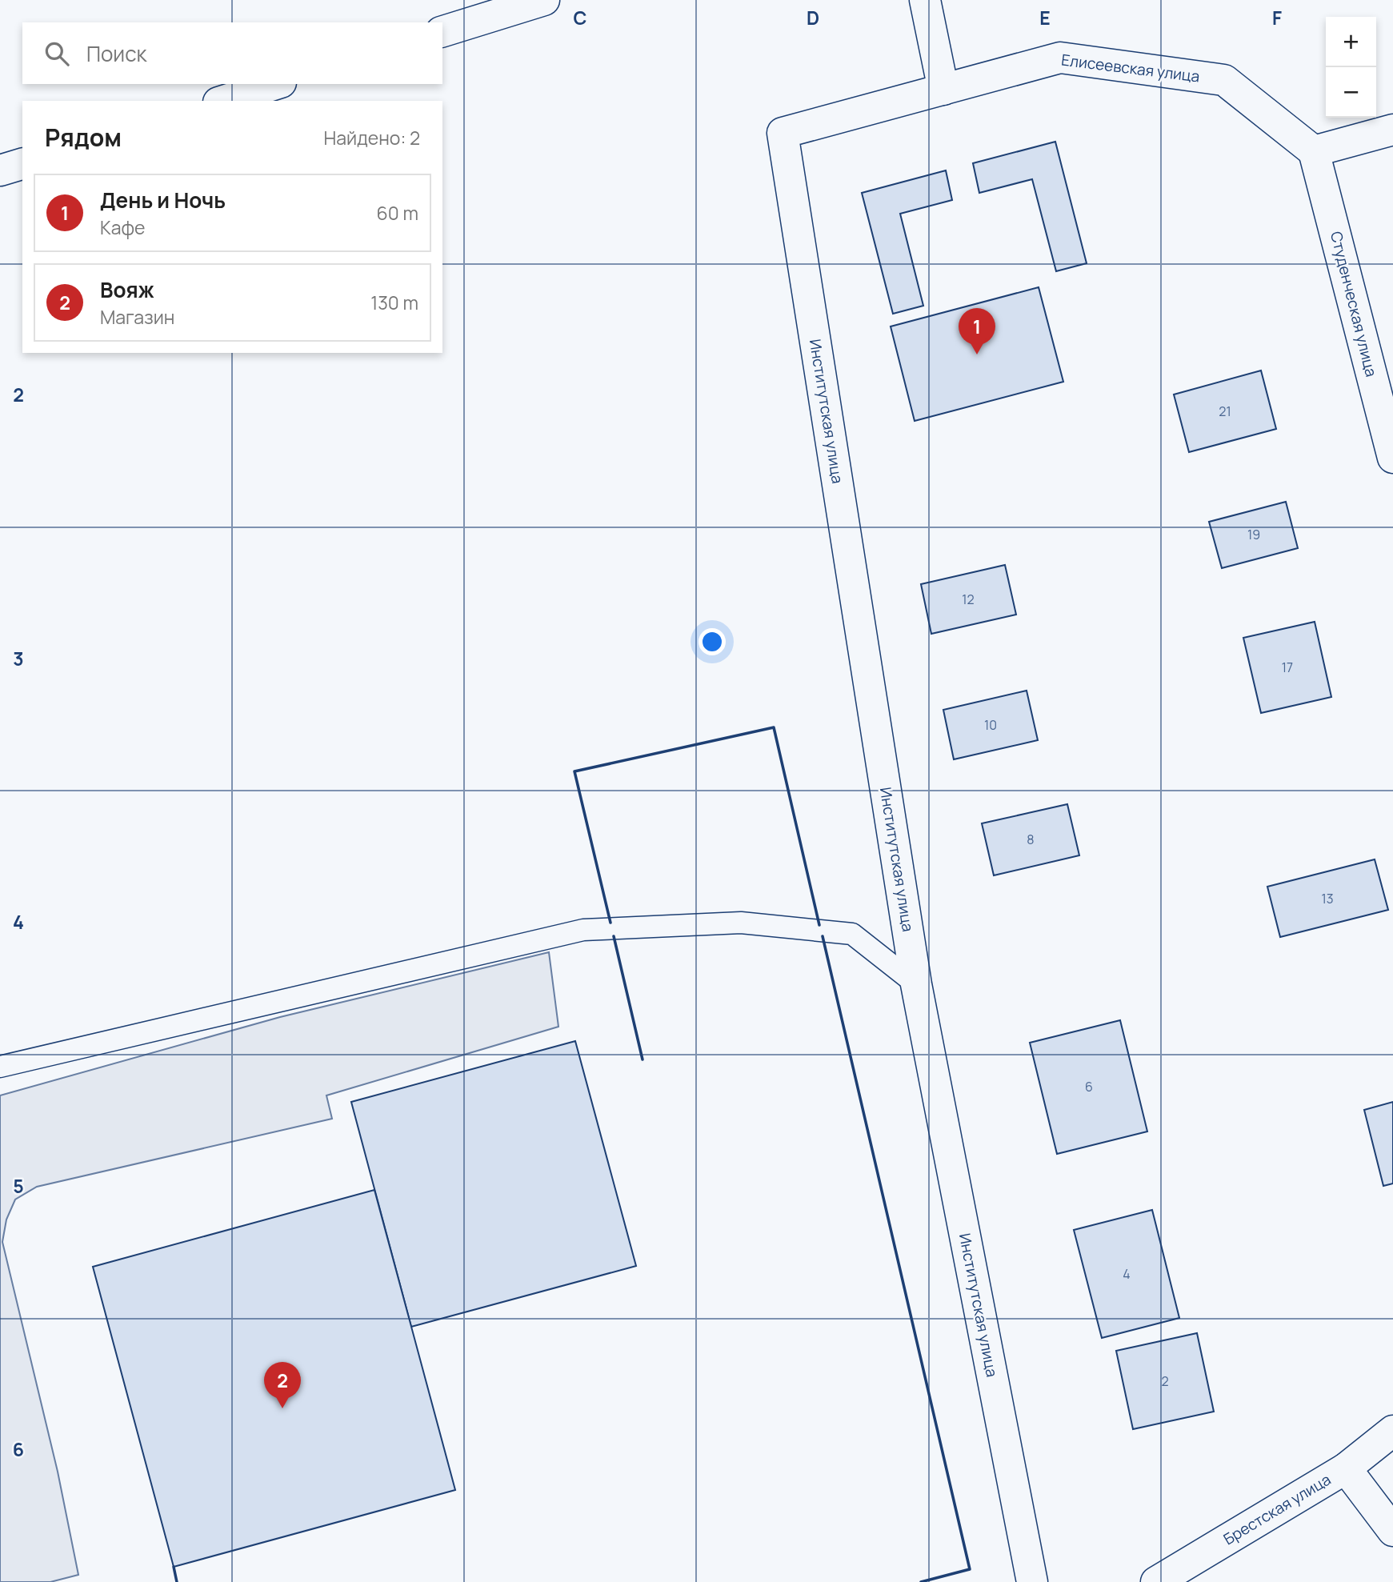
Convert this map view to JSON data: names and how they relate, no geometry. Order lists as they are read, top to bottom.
{
  "streets": {
    "street": [
      "Елисеевская улица",
      "Студенческая улица",
      "Институтская улица",
      "Брестская улица"
    ]
  },
  "crossings": [
    ["Елисеевская улица", "Студенческая улица"],
    ["Елисеевская улица", "Институтская улица"]
  ],
  "house_numbers": [
    "21",
    "19",
    "12",
    "17",
    "10",
    "8",
    "13",
    "6",
    "4",
    "2"
  ],
  "page": {
    "map_buttons": ["+", "−"],
    "search": "Поиск",
    "heading": ["Рядом", "Найдено: 2"],
    "list": [
      {
        "mark": "1",
        "name": "День и Ночь",
        "note": "Кафе",
        "value": "60 m"
      },
      {
        "mark": "2",
        "name": "Вояж",
        "note": "Магазин",
        "value": "130 m"
      }
    ],
    "pins": ["1", "2"]
  },
  "grid": {
    "columns": [
      "C",
      "D",
      "E",
      "F"
    ],
    "rows": [
      "2",
      "3",
      "4",
      "5",
      "6"
    ]
  }
}
